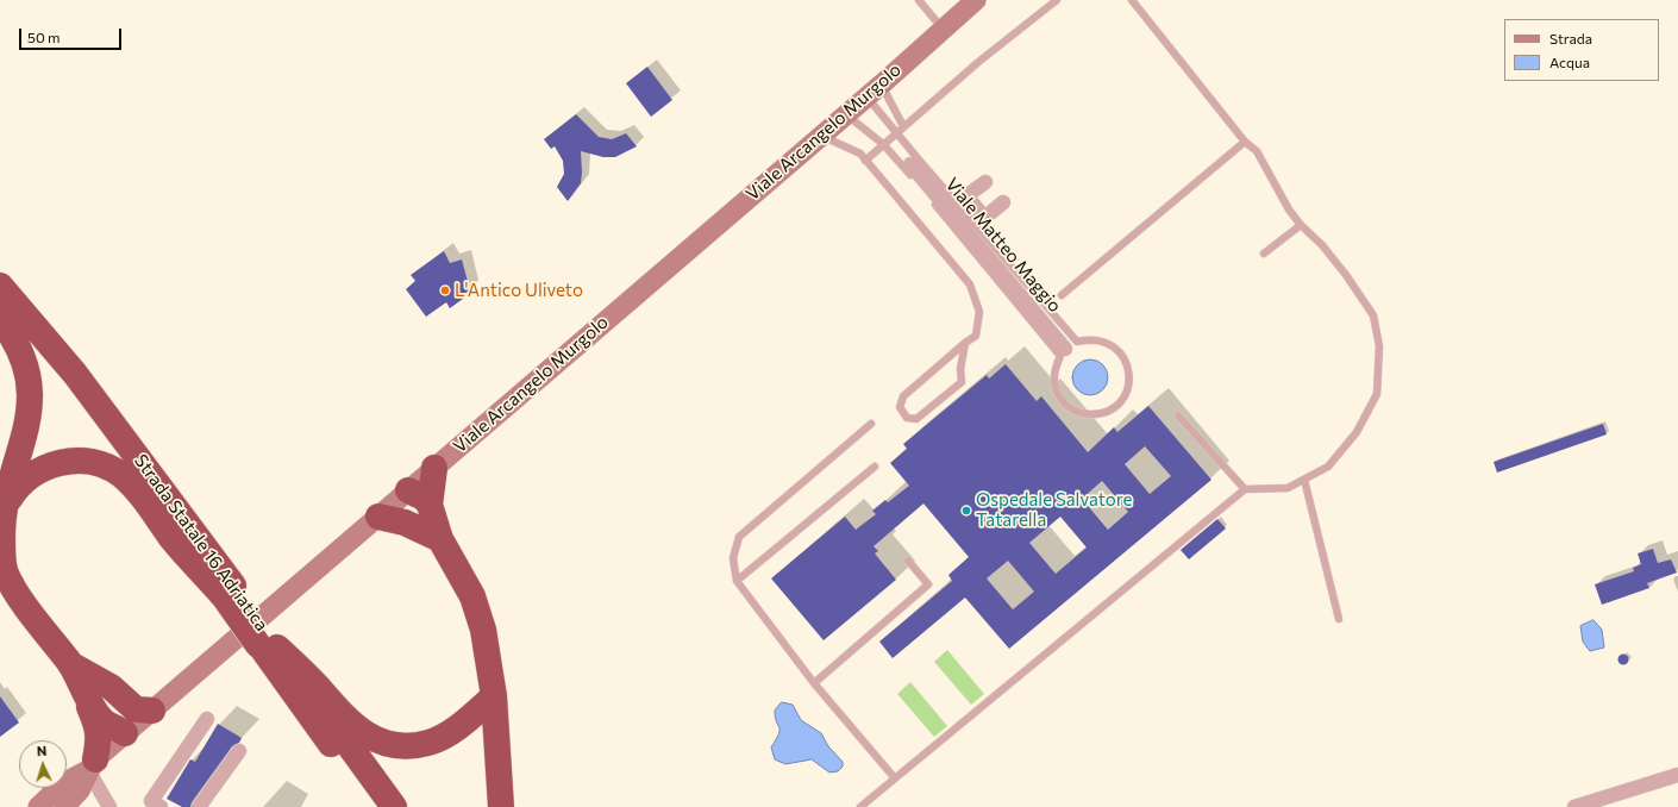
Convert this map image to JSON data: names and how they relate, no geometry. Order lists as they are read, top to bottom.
{
  "streets": {
    "highway": ["Strada Statale 16 Adriatica"],
    "main road": ["Viale Arcangelo Murgolo"],
    "street": ["Viale Matteo Maggio"]
  },
  "places": ["L'Antico Uliveto", "Ospedale Salvatore Tatarella"],
  "legend": ["Strada", "Acqua"],
  "scale_bar": "50 m",
  "north": "top"
}
